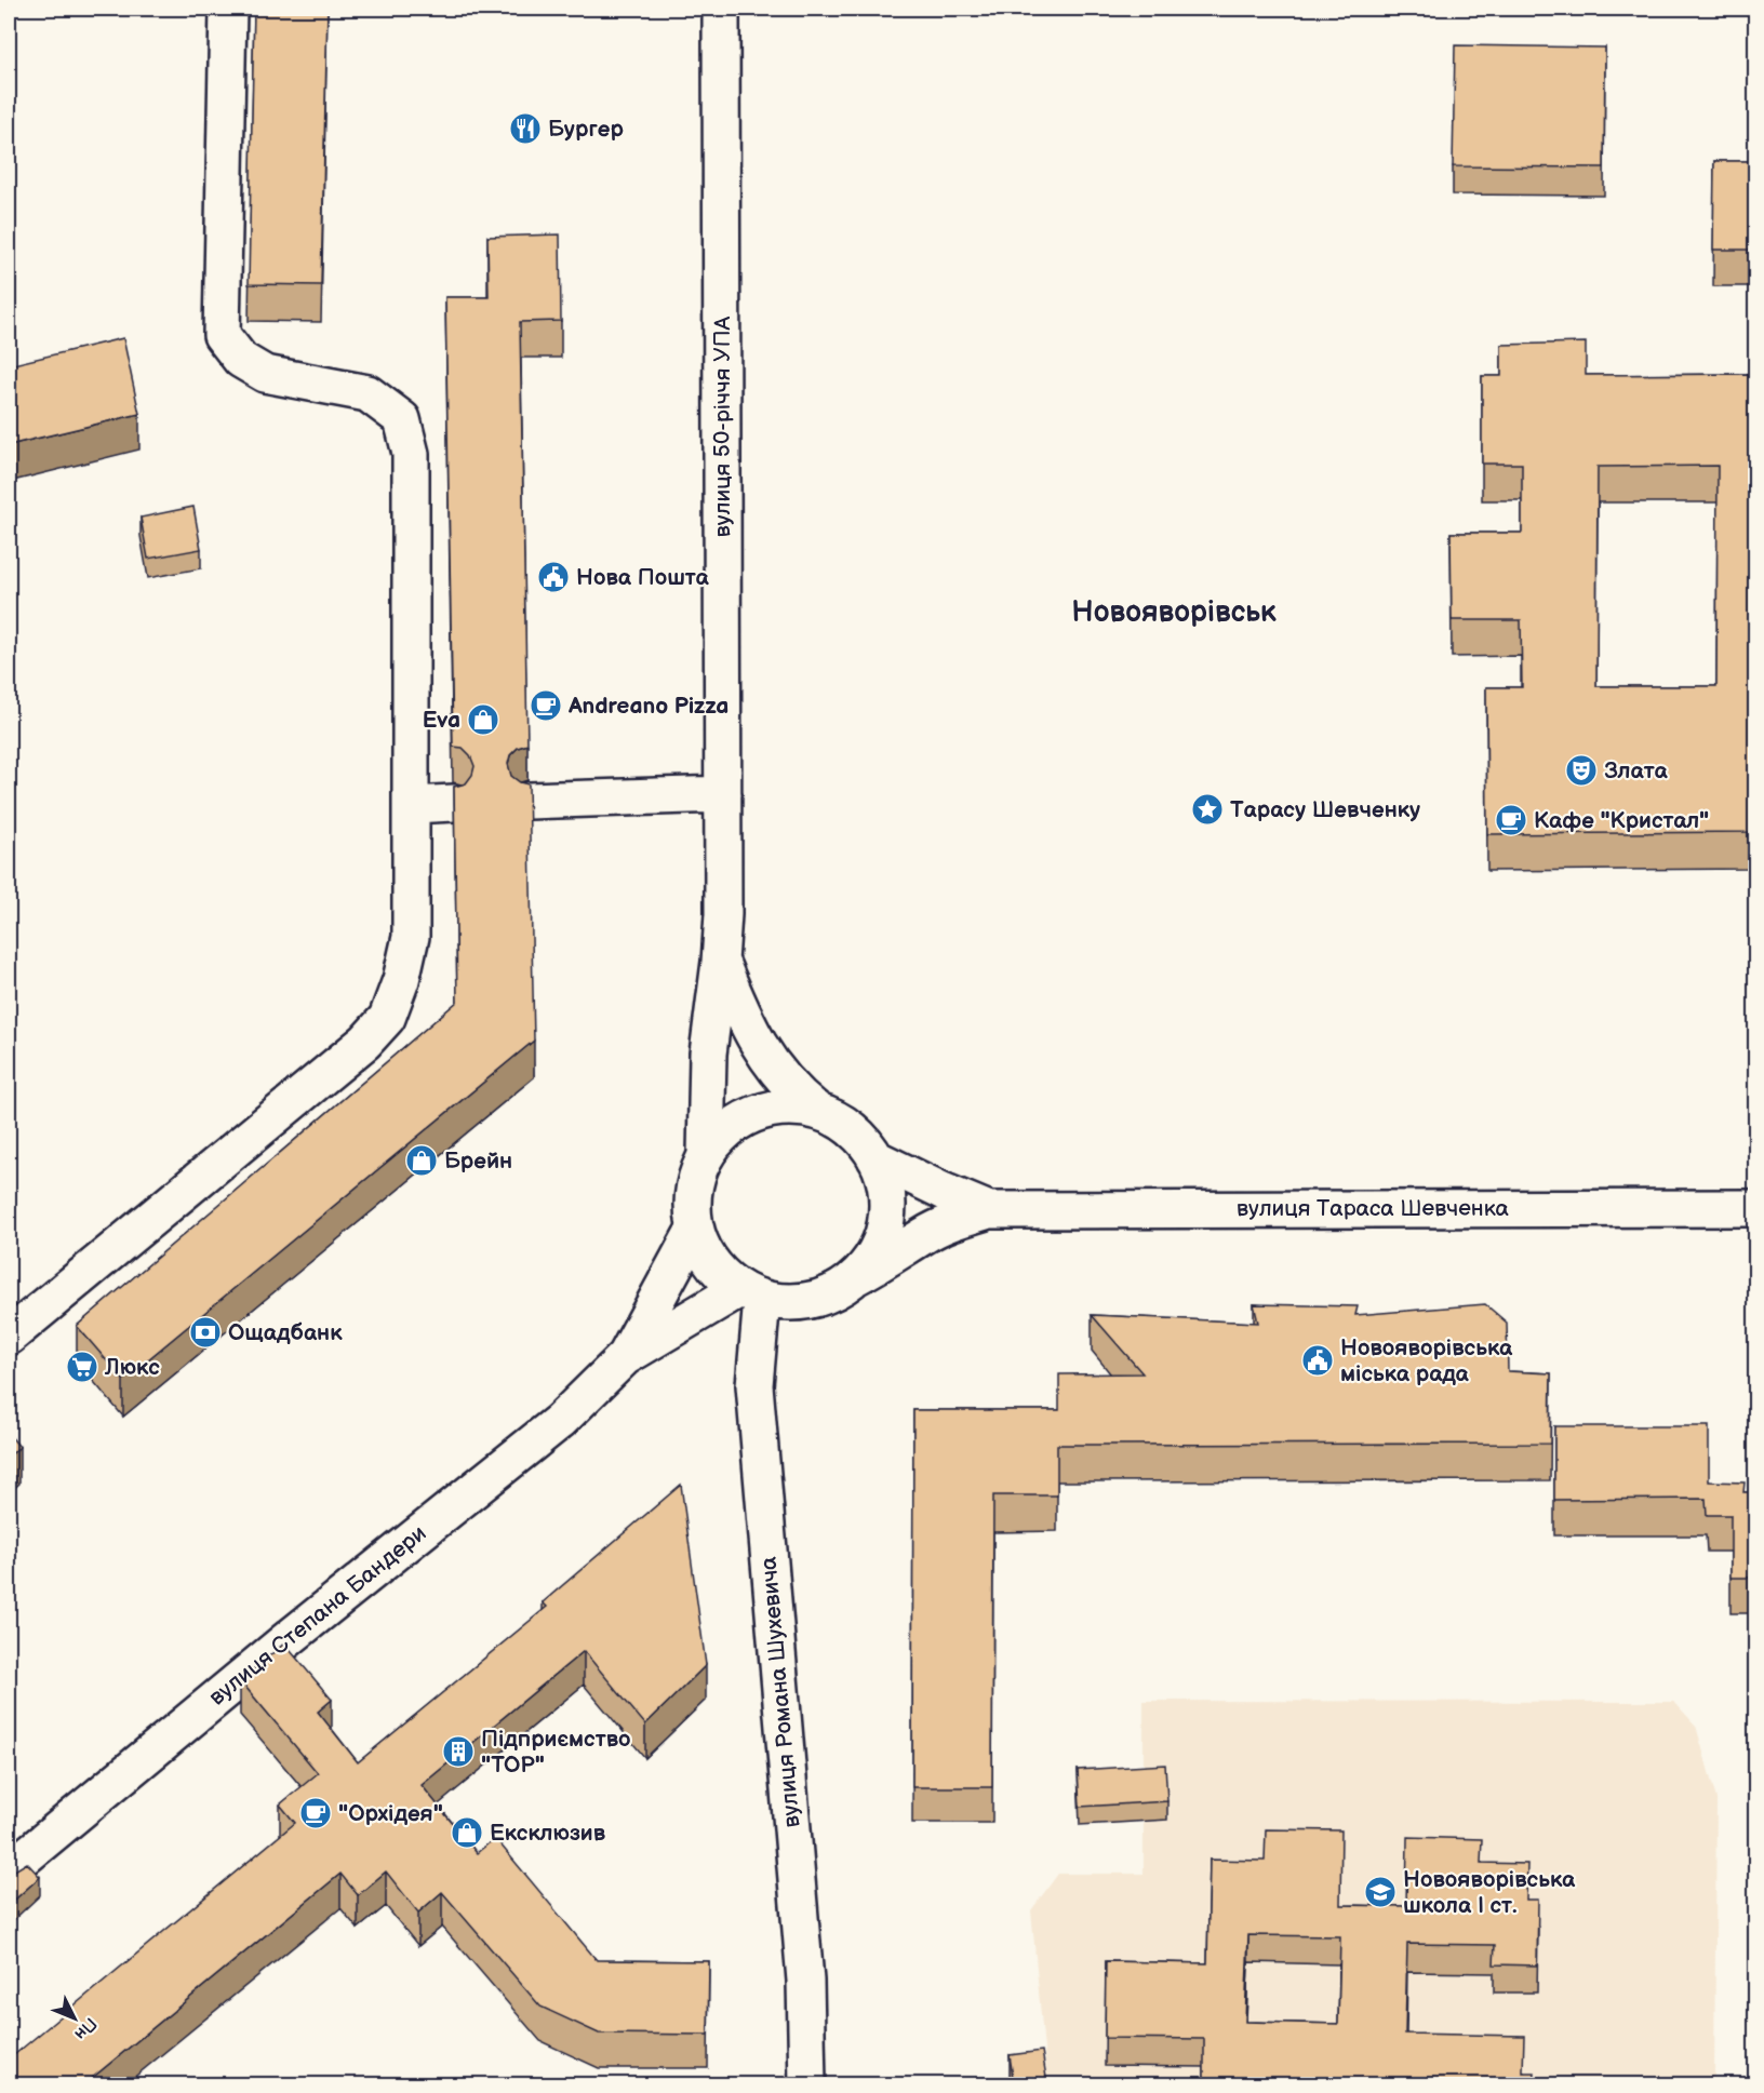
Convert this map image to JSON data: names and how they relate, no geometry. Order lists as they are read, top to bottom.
{
  "streets": {
    "street": [
      "вулиця 50-річчя УПА",
      "вулиця Тараса Шевченка",
      "вулиця Степана Бандери",
      "вулиця Романа Шухевича"
    ]
  },
  "crossings": [
    ["вулиця 50-річчя УПА", "вулиця Тараса Шевченка"],
    ["вулиця 50-річчя УПА", "вулиця Степана Бандери"],
    ["вулиця 50-річчя УПА", "вулиця Романа Шухевича"],
    ["вулиця Тараса Шевченка", "вулиця Степана Бандери"],
    ["вулиця Тараса Шевченка", "вулиця Романа Шухевича"],
    ["вулиця Степана Бандери", "вулиця Романа Шухевича"]
  ],
  "districts": ["Новояворівськ"],
  "places": {
    "restaurant": ["Бургер"],
    "public building": ["Нова Пошта", "Новояворівська міська рада"],
    "cafe": ["Andreano Pizza", "Кафе \"Кристал\"", "\"Орхідея\""],
    "shop": ["Eva", "Брейн", "Ексклюзив"],
    "theatre": ["Злата"],
    "place": ["Тарасу Шевченку"],
    "bank": ["Ощадбанк"],
    "supermarket": ["Люкс"],
    "building": ["Підприємство \"ТОР\""],
    "school or university": ["Новояворівська школа І ст."]
  },
  "north": "bottom right"
}
